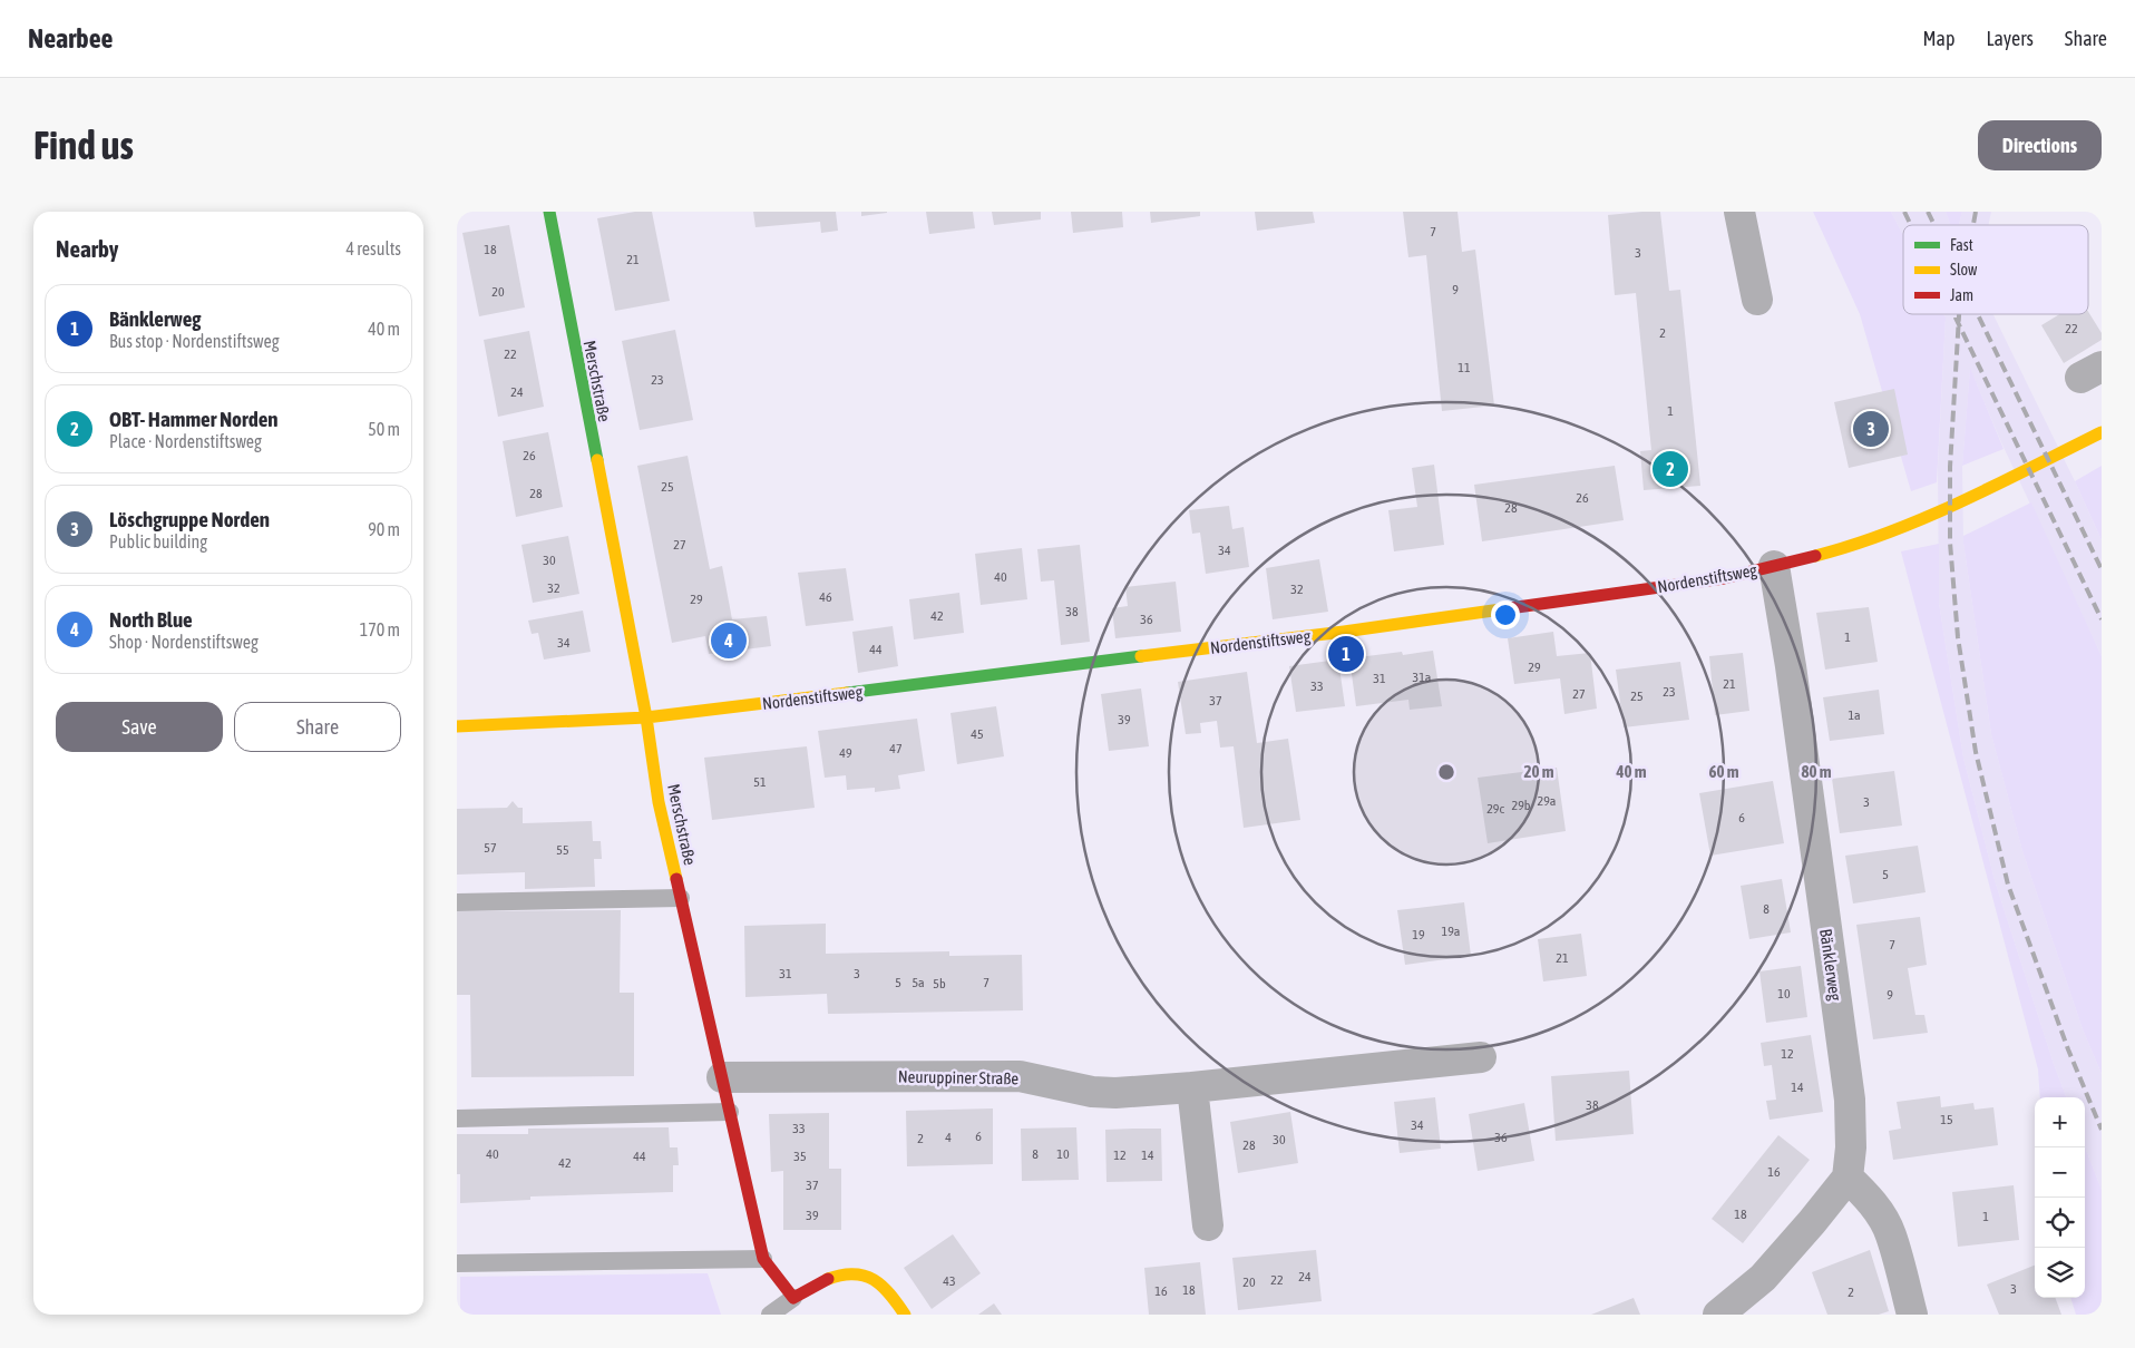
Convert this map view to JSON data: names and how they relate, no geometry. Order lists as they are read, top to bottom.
{
  "streets": {
    "street": [
      "Merschstraße",
      "Nordenstiftsweg",
      "Bänklerweg",
      "Neuruppiner Straße"
    ]
  },
  "crossings": [
    ["Merschstraße", "Nordenstiftsweg"],
    ["Merschstraße", "Neuruppiner Straße"],
    ["Nordenstiftsweg", "Bänklerweg"]
  ],
  "house_numbers": [
    "7",
    "18",
    "3",
    "21",
    "9",
    "20",
    "22",
    "2",
    "22",
    "11",
    "23",
    "24",
    "1",
    "26",
    "25",
    "28",
    "26",
    "28",
    "27",
    "34",
    "30",
    "40",
    "32",
    "32",
    "46",
    "29",
    "38",
    "42",
    "36",
    "1",
    "34",
    "44",
    "29",
    "31a",
    "31",
    "21",
    "33",
    "23",
    "27",
    "25",
    "37",
    "1a",
    "39",
    "45",
    "47",
    "49",
    "51",
    "29a",
    "3",
    "29b",
    "29c",
    "6",
    "57",
    "55",
    "5",
    "8",
    "19a",
    "19",
    "7",
    "21",
    "31",
    "3",
    "5",
    "5a",
    "7",
    "5b",
    "10",
    "9",
    "12",
    "14",
    "38",
    "15",
    "34",
    "33",
    "6",
    "4",
    "36",
    "2",
    "30",
    "28",
    "40",
    "8",
    "10",
    "12",
    "14",
    "44",
    "35",
    "42",
    "16",
    "37",
    "18",
    "39",
    "1",
    "24",
    "22",
    "43",
    "20",
    "3",
    "18",
    "16",
    "2"
  ],
  "legend": ["Fast", "Slow", "Jam"],
  "page": {
    "header": "Nearbee",
    "nav": ["Map", "Layers", "Share"],
    "buttons": [
      "Directions",
      ["Save", "Share"]
    ],
    "title": "Find us",
    "heading": ["Nearby", "4 results"],
    "list": [
      {
        "mark": "1",
        "name": "Bänklerweg",
        "note": "Bus stop · Nordenstiftsweg",
        "value": "40 m"
      },
      {
        "mark": "2",
        "name": "OBT- Hammer Norden",
        "note": "Place · Nordenstiftsweg",
        "value": "50 m"
      },
      {
        "mark": "3",
        "name": "Löschgruppe Norden",
        "note": "Public building",
        "value": "90 m"
      },
      {
        "mark": "4",
        "name": "North Blue",
        "note": "Shop · Nordenstiftsweg",
        "value": "170 m"
      }
    ],
    "pins": [
      "3",
      "2",
      "4",
      "1"
    ],
    "map_buttons": ["+", "−"]
  },
  "rings": [
    "20 m",
    "40 m",
    "60 m",
    "80 m"
  ]
}
